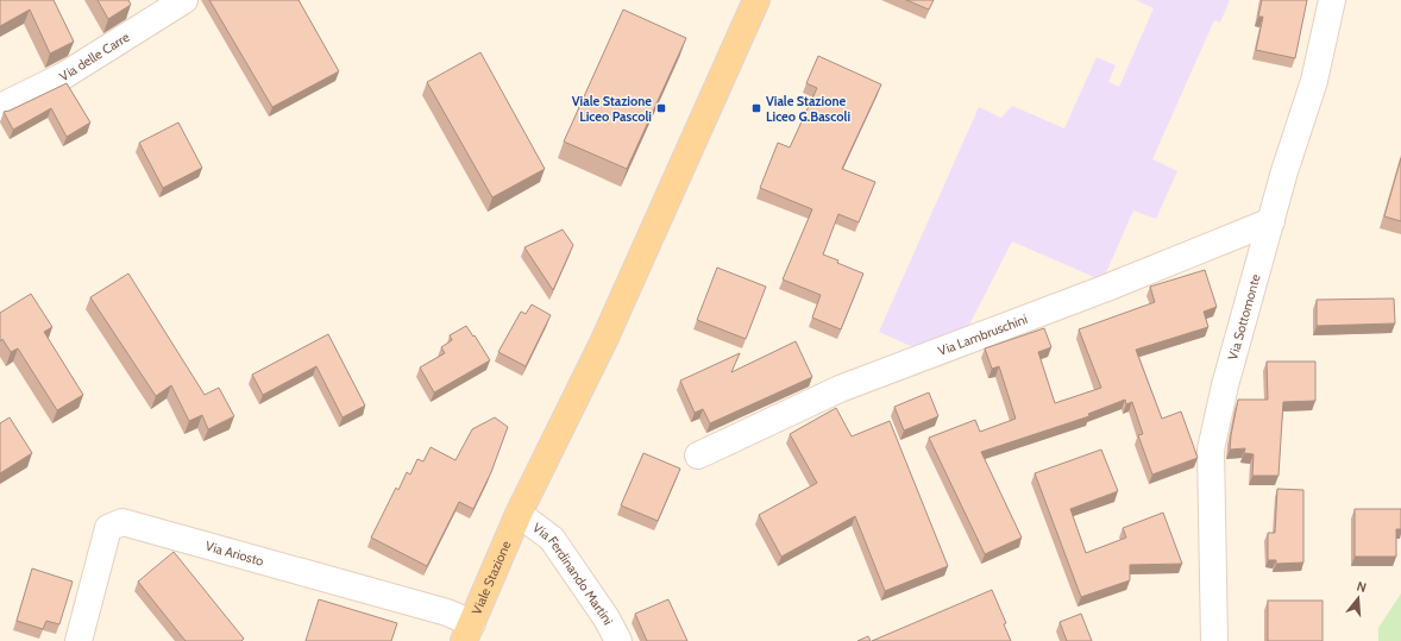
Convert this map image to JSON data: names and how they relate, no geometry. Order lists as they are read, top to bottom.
{
  "streets": {
    "main road": ["Viale Stazione"],
    "street": [
      "Via delle Carre",
      "Via Sottomonte",
      "Via Lambruschini",
      "Via Ariosto",
      "Via Ferdinando Martini"
    ]
  },
  "crossings": [
    ["Via Sottomonte", "Via Lambruschini"],
    ["Via Ariosto", "Viale Stazione"],
    ["Via Ferdinando Martini", "Viale Stazione"]
  ],
  "places": {
    "transit": ["Viale Stazione Liceo Pascoli", "Viale Stazione Liceo G.Bascoli"]
  },
  "north": "top"
}
